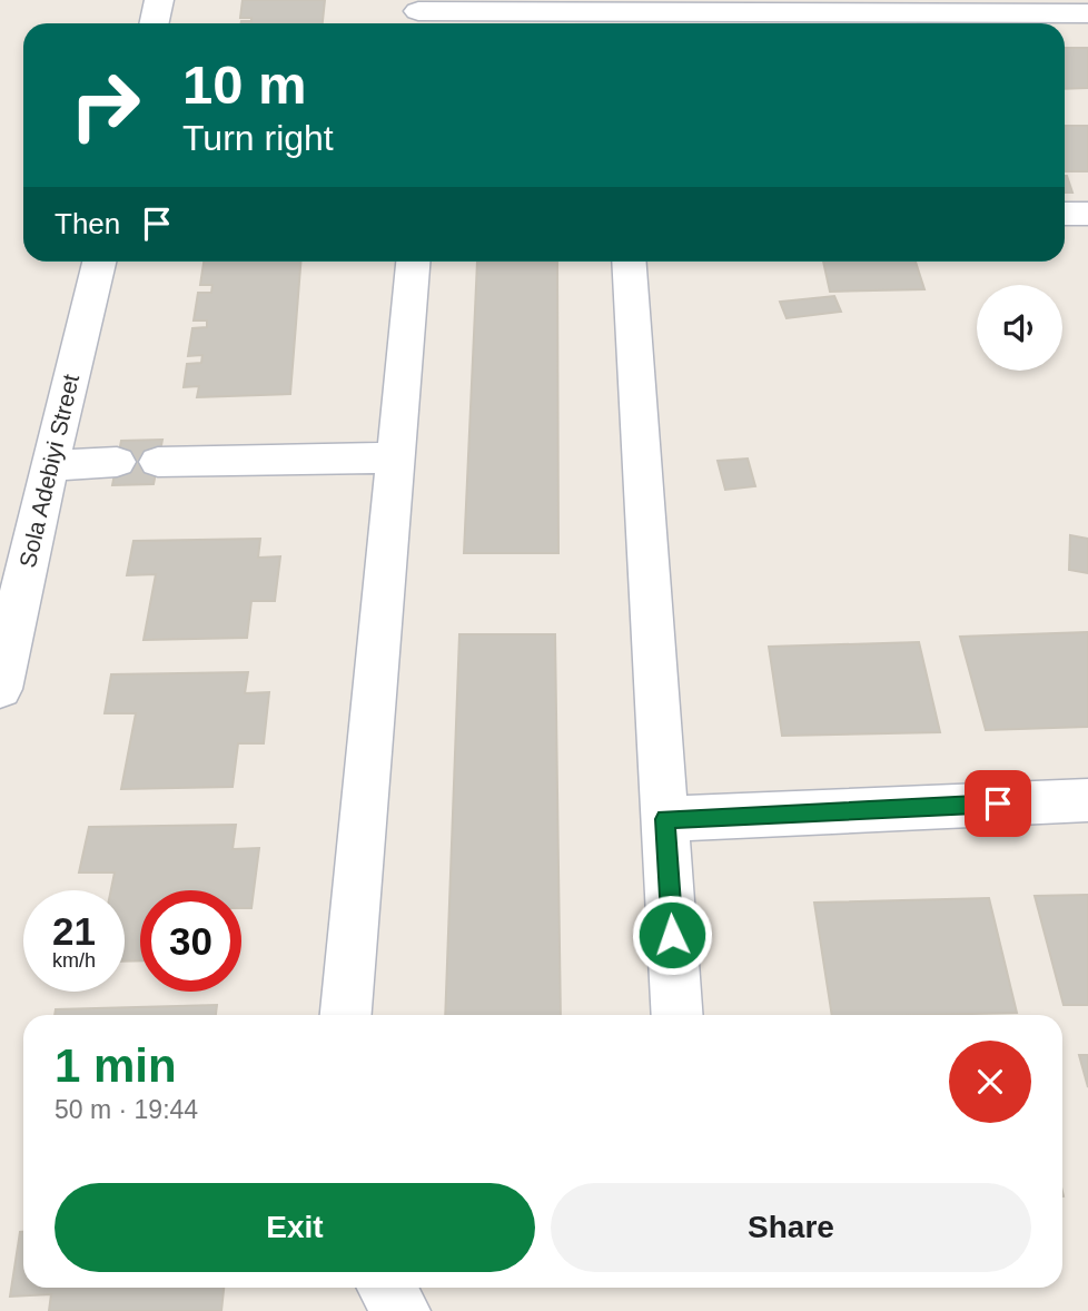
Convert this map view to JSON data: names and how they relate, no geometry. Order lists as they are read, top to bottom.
{
  "streets": {
    "street": ["Sola Adebiyi Street"]
  },
  "page": {
    "turn": ["10 m", "Turn right"],
    "then": "Then",
    "speed": "21 km/h",
    "limit": "30",
    "heading": ["1 min", "50 m · 19:44"],
    "buttons": ["Exit", "Share"]
  }
}
